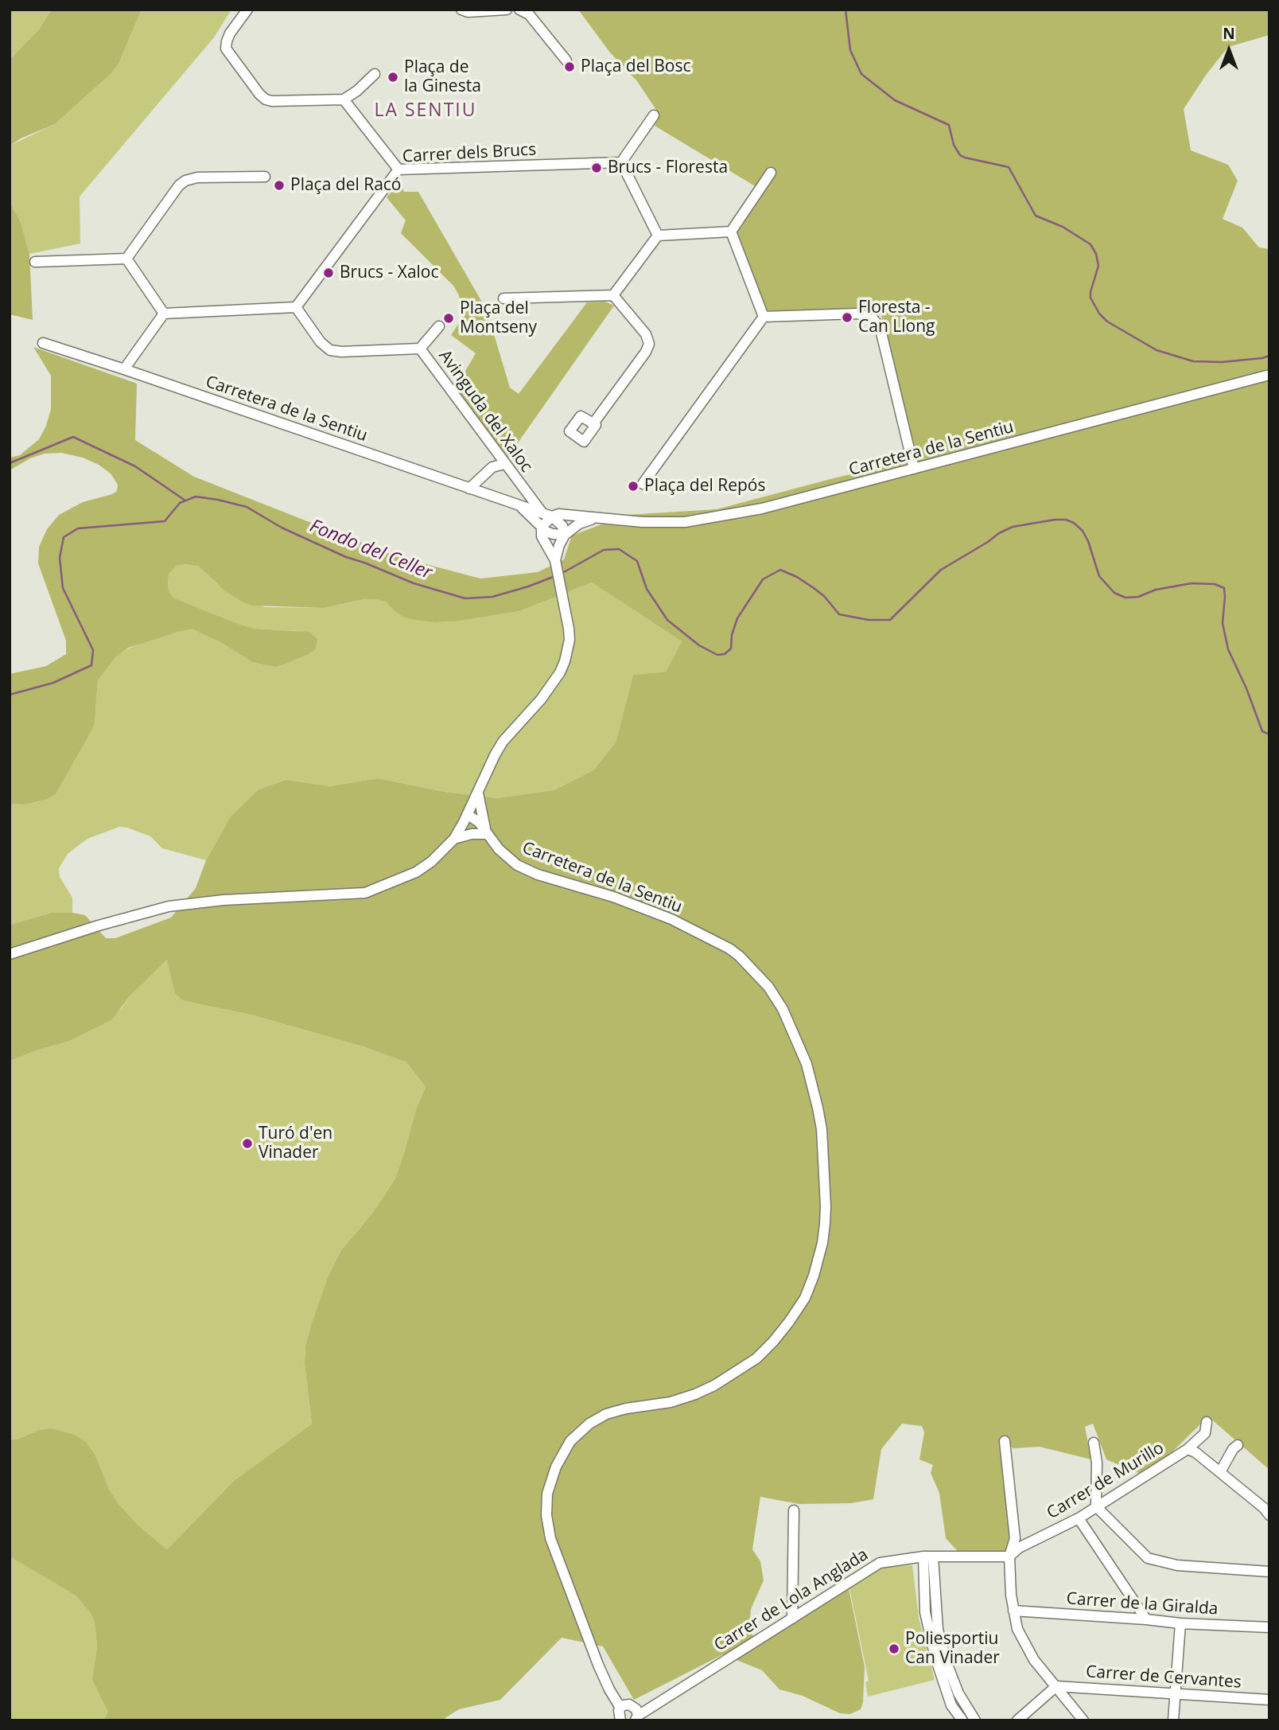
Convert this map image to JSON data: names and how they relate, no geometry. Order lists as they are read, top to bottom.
{
  "streets": {
    "street": [
      "Carrer dels Brucs",
      "Carretera de la Sentiu",
      "Avinguda del Xaloc",
      "Carrer de Murillo",
      "Carrer de Lola Anglada",
      "Carrer de la Giralda",
      "Carrer de Cervantes"
    ]
  },
  "crossings": [
    ["Carrer dels Brucs", "Avinguda del Xaloc"],
    ["Carretera de la Sentiu", "Avinguda del Xaloc"],
    ["Carrer de Murillo", "Carrer de Lola Anglada"]
  ],
  "districts": ["LA SENTIU"],
  "water": ["Fondo del Celler"],
  "places": [
    "Plaça del Bosc",
    "Plaça de la Ginesta",
    "Brucs - Floresta",
    "Plaça del Racó",
    "Brucs - Xaloc",
    "Floresta - Can Llong",
    "Plaça del Montseny",
    "Plaça del Repós",
    "Turó d'en Vinader",
    "Poliesportiu Can Vinader"
  ],
  "north": "top"
}
